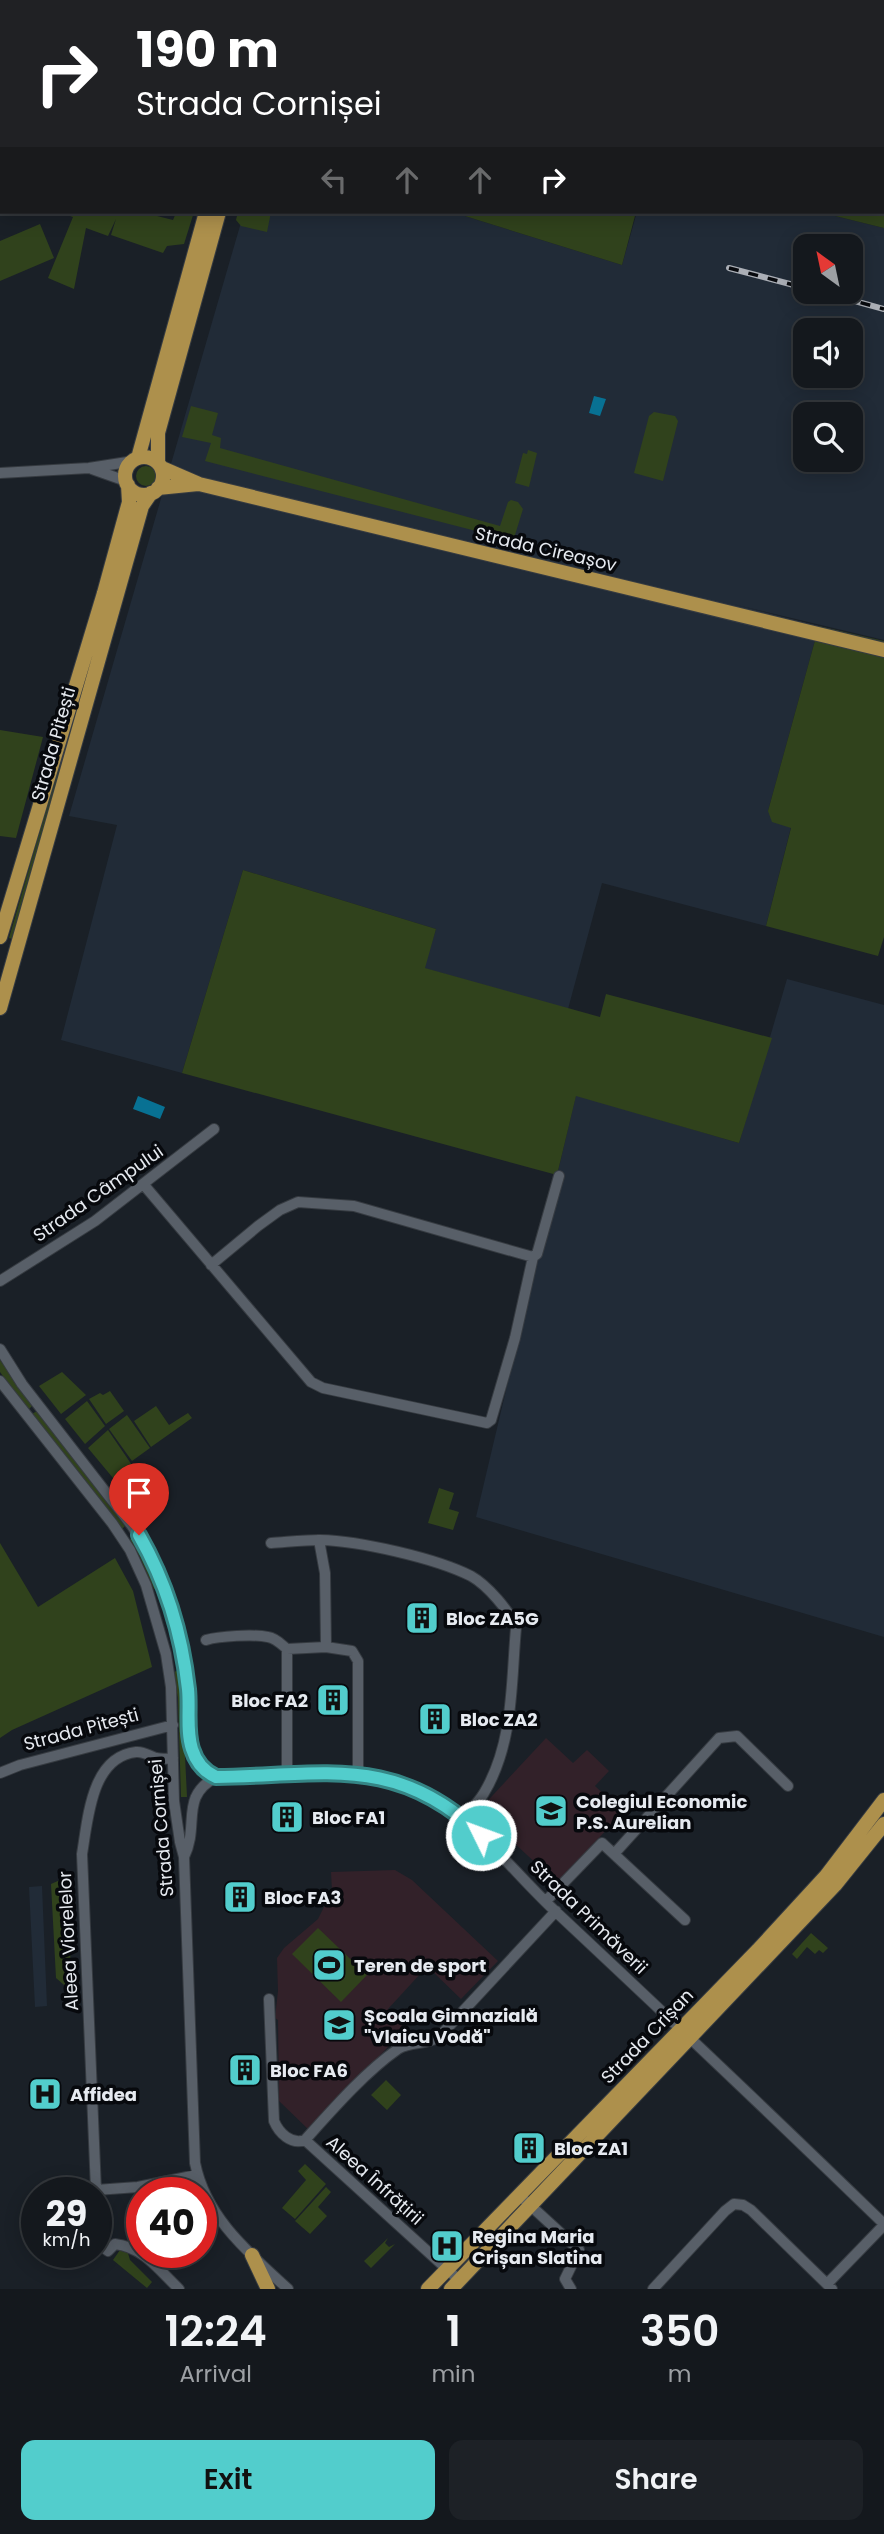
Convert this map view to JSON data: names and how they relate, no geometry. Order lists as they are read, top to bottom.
{
  "streets": {
    "main road": ["Strada Cireașov", "Strada Pitești", "Strada Crișan"],
    "street": [
      "Strada Câmpului",
      "Strada Cornișei",
      "Strada Primăverii",
      "Aleea Viorelelor",
      "Aleea Înfrățirii"
    ]
  },
  "crossings": [
    ["Strada Cireașov", "Strada Pitești"],
    ["Strada Pitești", "Strada Cornișei"],
    ["Strada Cornișei", "Aleea Viorelelor"],
    ["Strada Primăverii", "Strada Crișan"],
    ["Strada Primăverii", "Aleea Înfrățirii"],
    ["Strada Crișan", "Aleea Înfrățirii"]
  ],
  "places": {
    "building": [
      "Bloc ZA5G",
      "Bloc FA2",
      "Bloc ZA2",
      "Bloc FA1",
      "Bloc FA3",
      "Bloc FA6",
      "Bloc ZA1"
    ],
    "school or university": ["Colegiul Economic P.S. Aurelian", "Școala Gimnazială \"Vlaicu Vodă\""],
    "sports": ["Teren de sport"],
    "hospital": ["Affidea", "Regina Maria Crișan Slatina"]
  },
  "north": "top left",
  "page": {
    "turn": ["190 m", "Strada Cornișei"],
    "speed": "29 km/h",
    "limit": "40",
    "eta": [
      "12:24",
      "Arrival",
      "1",
      "min",
      "350",
      "m"
    ],
    "buttons": ["Exit", "Share"]
  }
}
